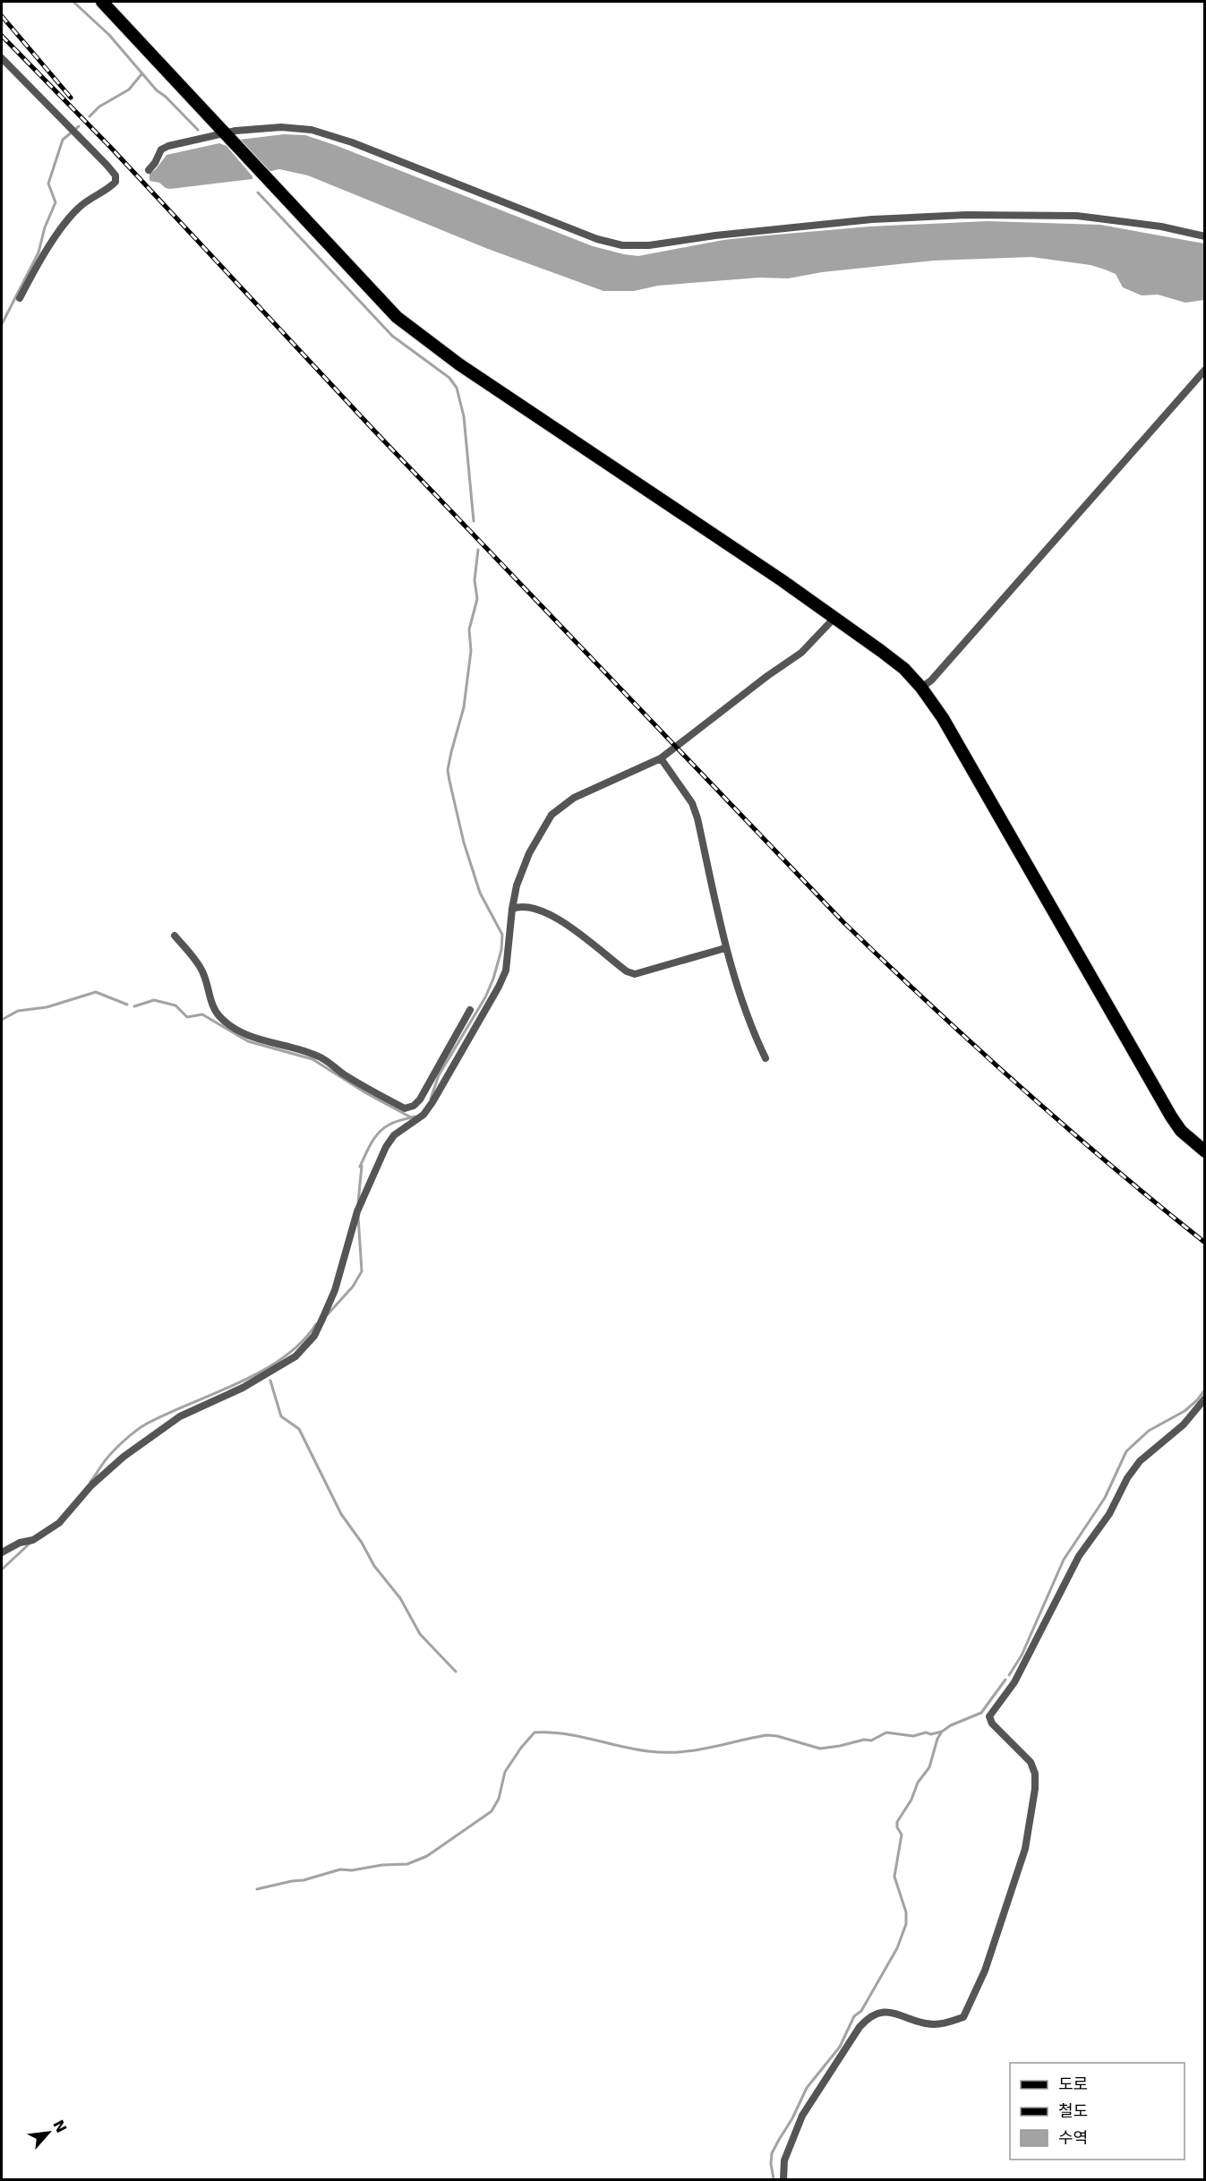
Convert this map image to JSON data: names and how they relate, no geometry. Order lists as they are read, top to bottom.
{
  "legend": ["도로", "철도", "수역"],
  "north": "top right"
}
